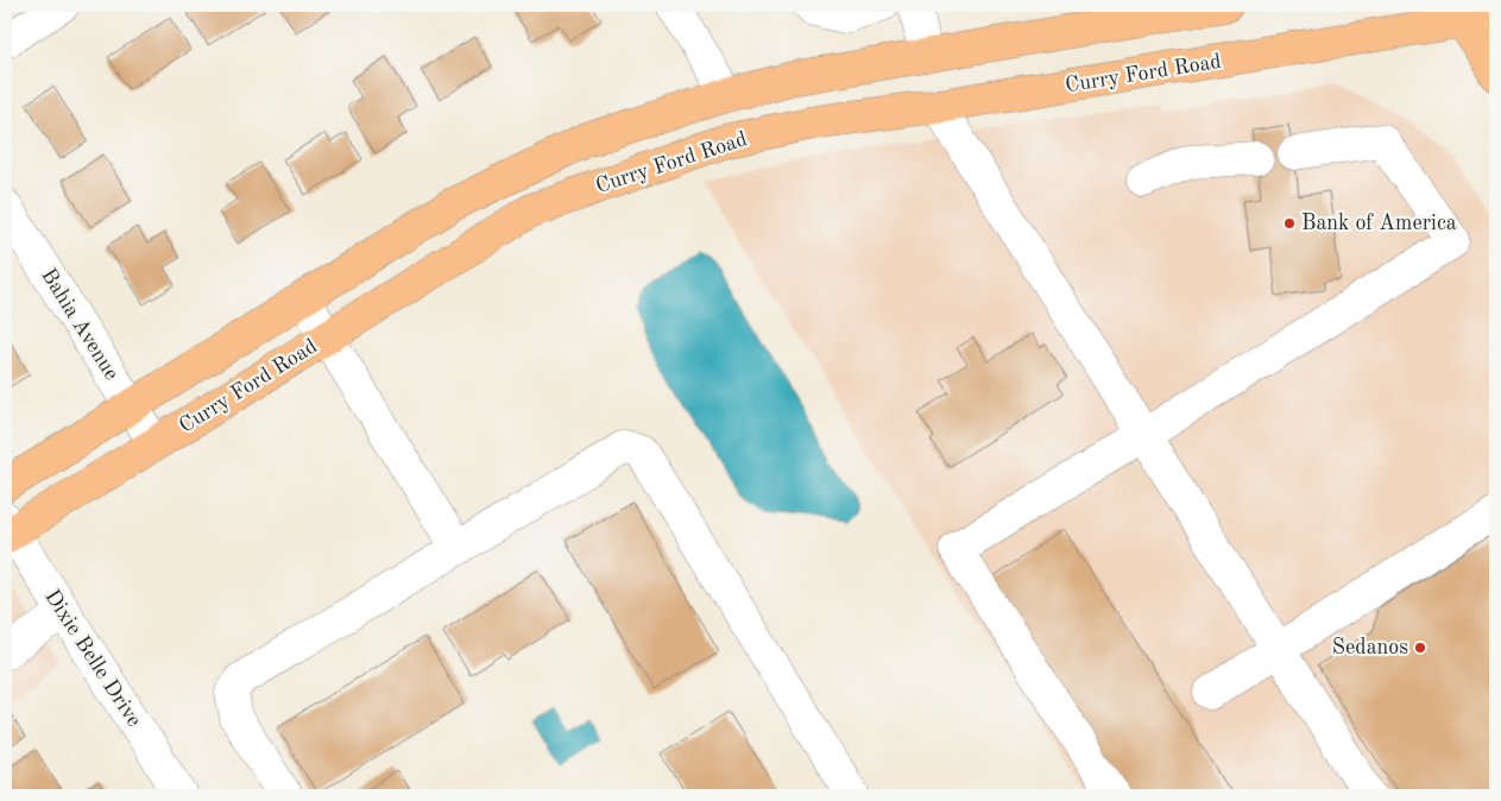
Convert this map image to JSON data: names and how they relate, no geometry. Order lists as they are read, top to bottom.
{
  "streets": {
    "main road": ["Curry Ford Road"],
    "street": ["Bahia Avenue", "Dixie Belle Drive"]
  },
  "crossings": [
    ["Curry Ford Road", "Bahia Avenue"],
    ["Curry Ford Road", "Dixie Belle Drive"]
  ],
  "places": ["Bank of America", "Sedanos"]
}
